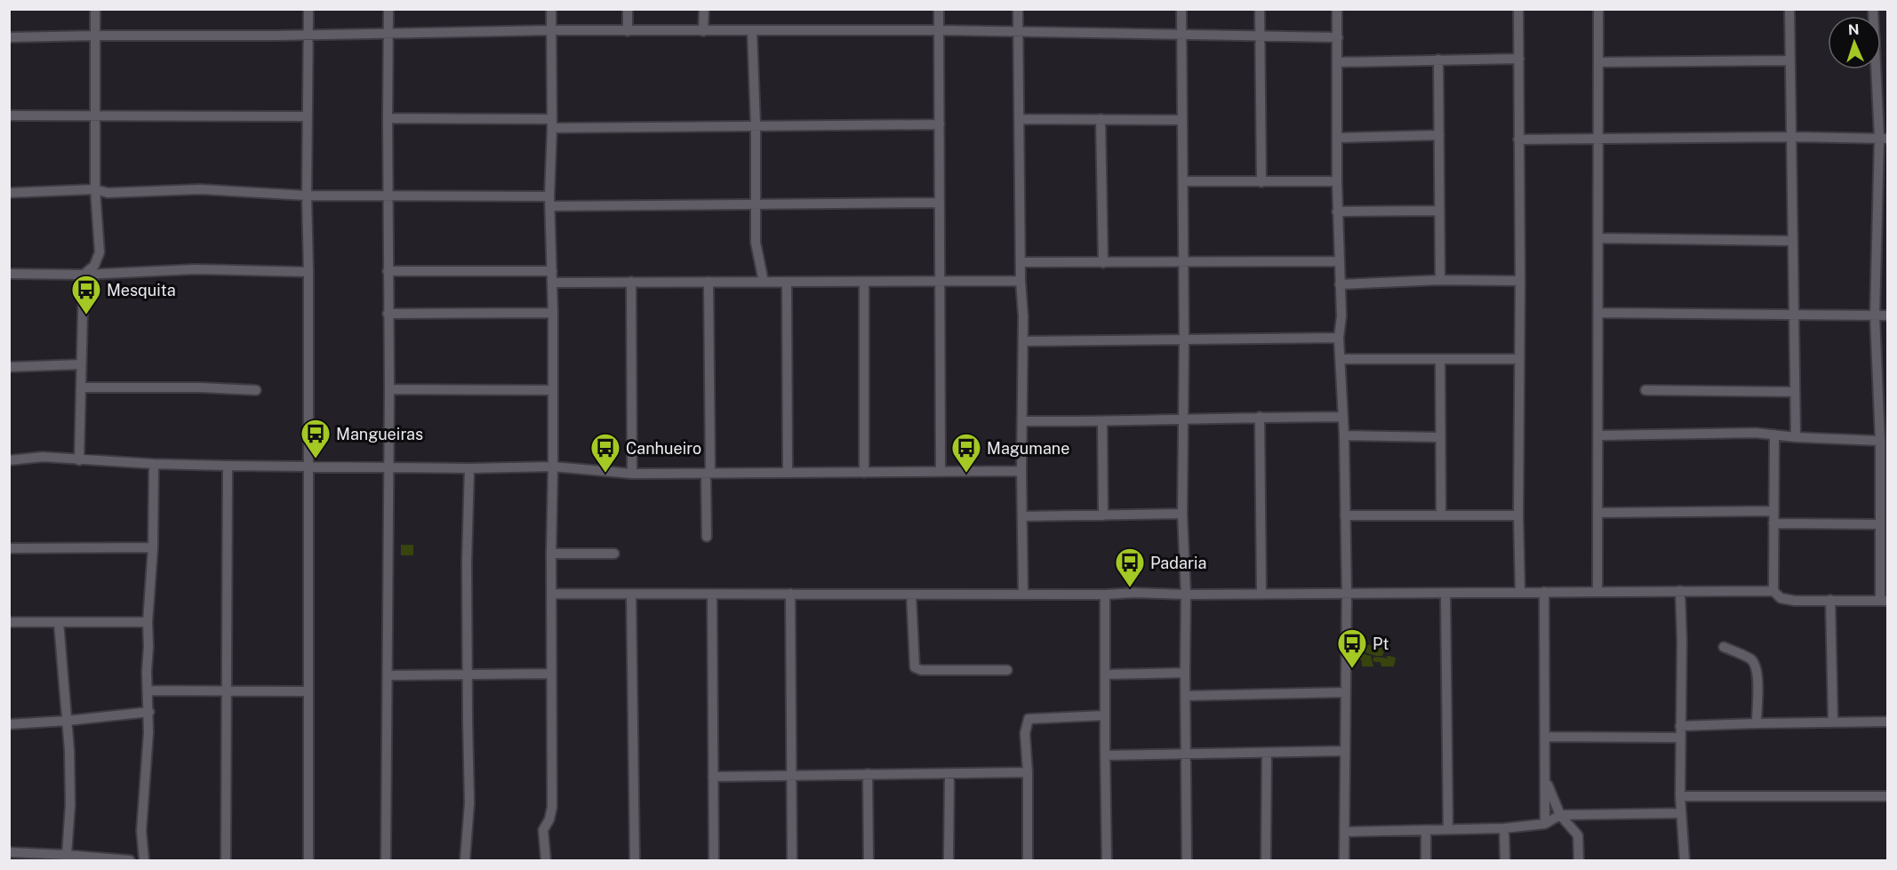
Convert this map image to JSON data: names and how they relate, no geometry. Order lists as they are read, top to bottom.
{
  "places": {
    "bus stop": [
      "Mesquita",
      "Mangueiras",
      "Canhueiro",
      "Magumane",
      "Padaria",
      "Pt"
    ]
  },
  "north": "top"
}
